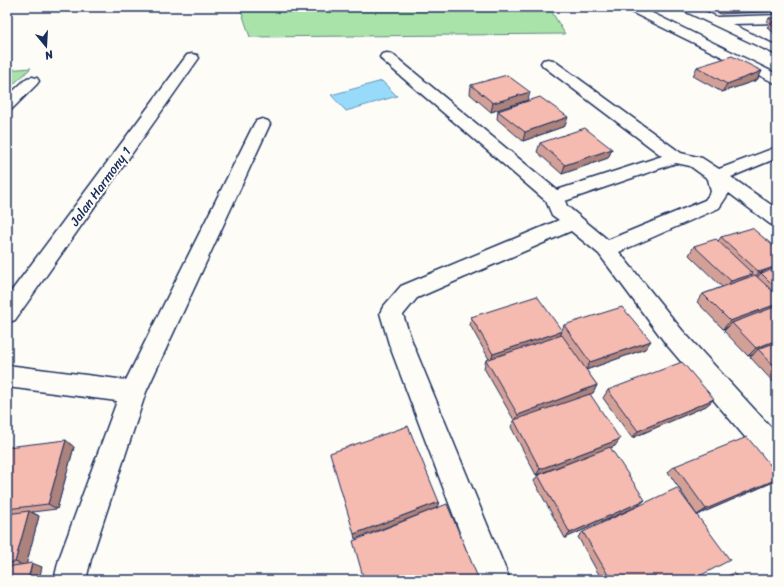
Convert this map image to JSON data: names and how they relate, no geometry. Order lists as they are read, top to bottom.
{
  "streets": {
    "street": ["Jalan Harmony 1"]
  },
  "north": "bottom"
}
